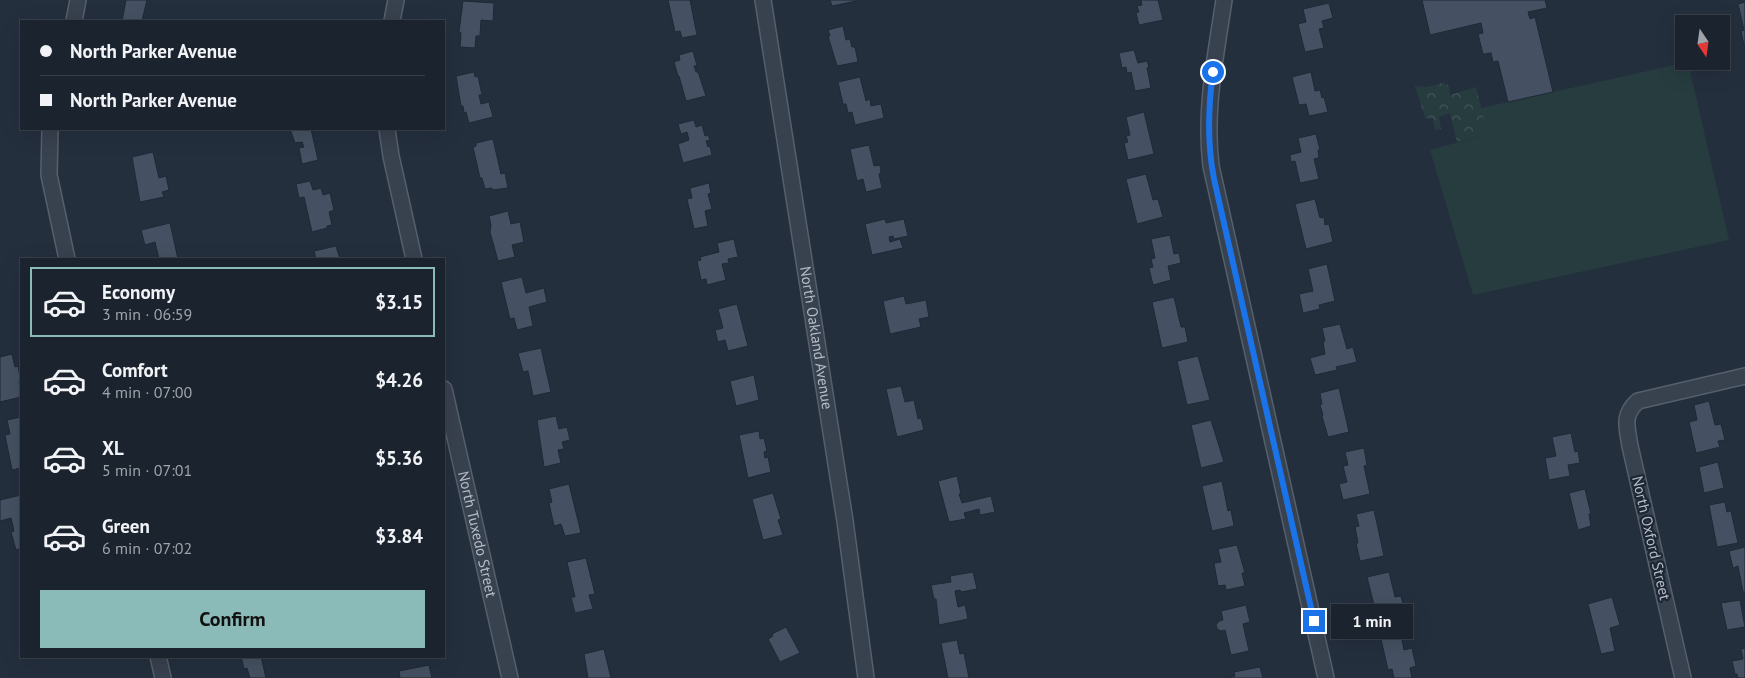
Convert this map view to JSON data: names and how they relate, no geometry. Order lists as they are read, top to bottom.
{
  "streets": {
    "street": ["North Oakland Avenue", "North Tuxedo Street", "North Oxford Street"]
  },
  "north": "bottom",
  "page": {
    "banner": ["North Parker Avenue", "North Parker Avenue"],
    "list": [
      {
        "name": "Economy",
        "note": "3 min · 06:59",
        "value": "$3.15"
      },
      {
        "name": "Comfort",
        "note": "4 min · 07:00",
        "value": "$4.26"
      },
      {
        "name": "XL",
        "note": "5 min · 07:01",
        "value": "$5.36"
      },
      {
        "name": "Green",
        "note": "6 min · 07:02",
        "value": "$3.84"
      }
    ],
    "buttons": "Confirm",
    "bubble": "1 min"
  }
}
